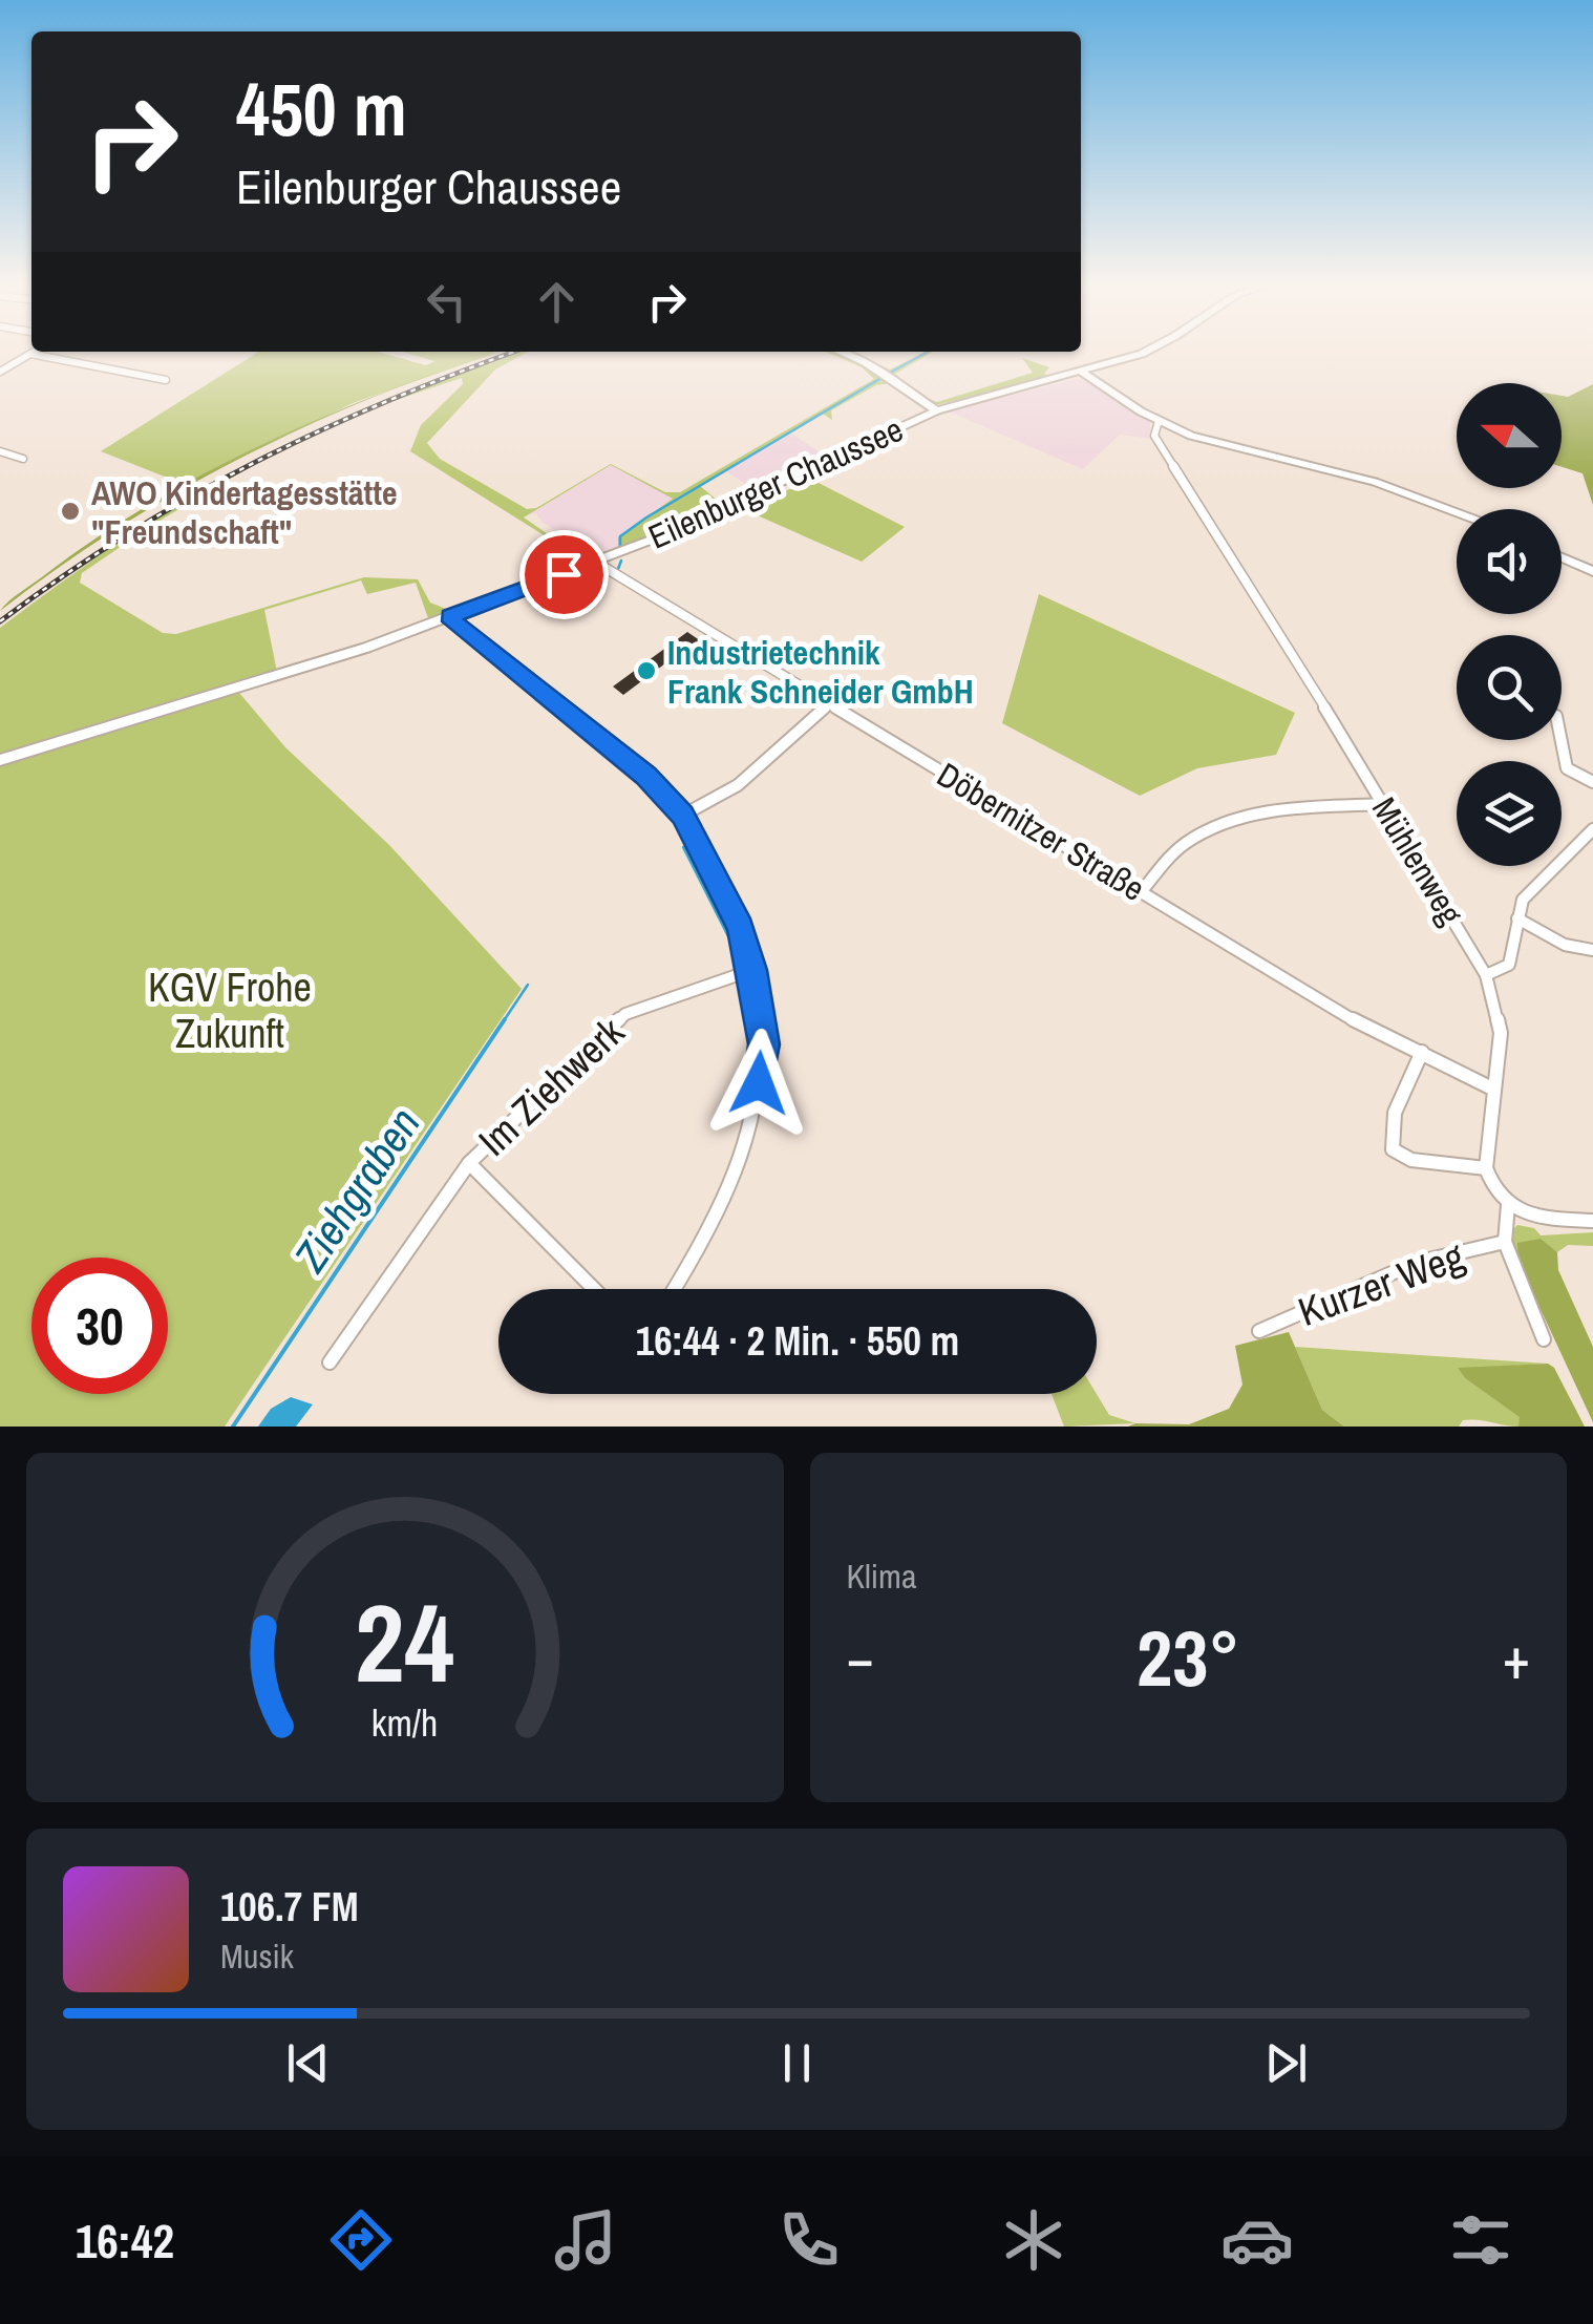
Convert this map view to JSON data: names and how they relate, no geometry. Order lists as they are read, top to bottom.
{
  "streets": {
    "main road": ["Eilenburger Chaussee"],
    "street": [
      "Döbernitzer Straße",
      "Mühlenweg",
      "Im Ziehwerk",
      "Kurzer Weg"
    ]
  },
  "crossings": [
    ["Eilenburger Chaussee", "Döbernitzer Straße"],
    ["Döbernitzer Straße", "Mühlenweg"]
  ],
  "water": ["Ziehgraben"],
  "parks": ["KGV Frohe Zukunft"],
  "places": ["AWO Kindertagesstätte \"Freundschaft\"", "Industrietechnik Frank Schneider GmbH"],
  "north": "left",
  "page": {
    "turn": ["450 m", "Eilenburger Chaussee"],
    "limit": "30",
    "trip": "16:44 · 2 Min. · 550 m",
    "tile": "Klima",
    "heat": ["−", "23°", "+"],
    "song": ["106.7 FM", "Musik"],
    "tabs": "16:42",
    "gauge": ["24", "km/h"]
  }
}
